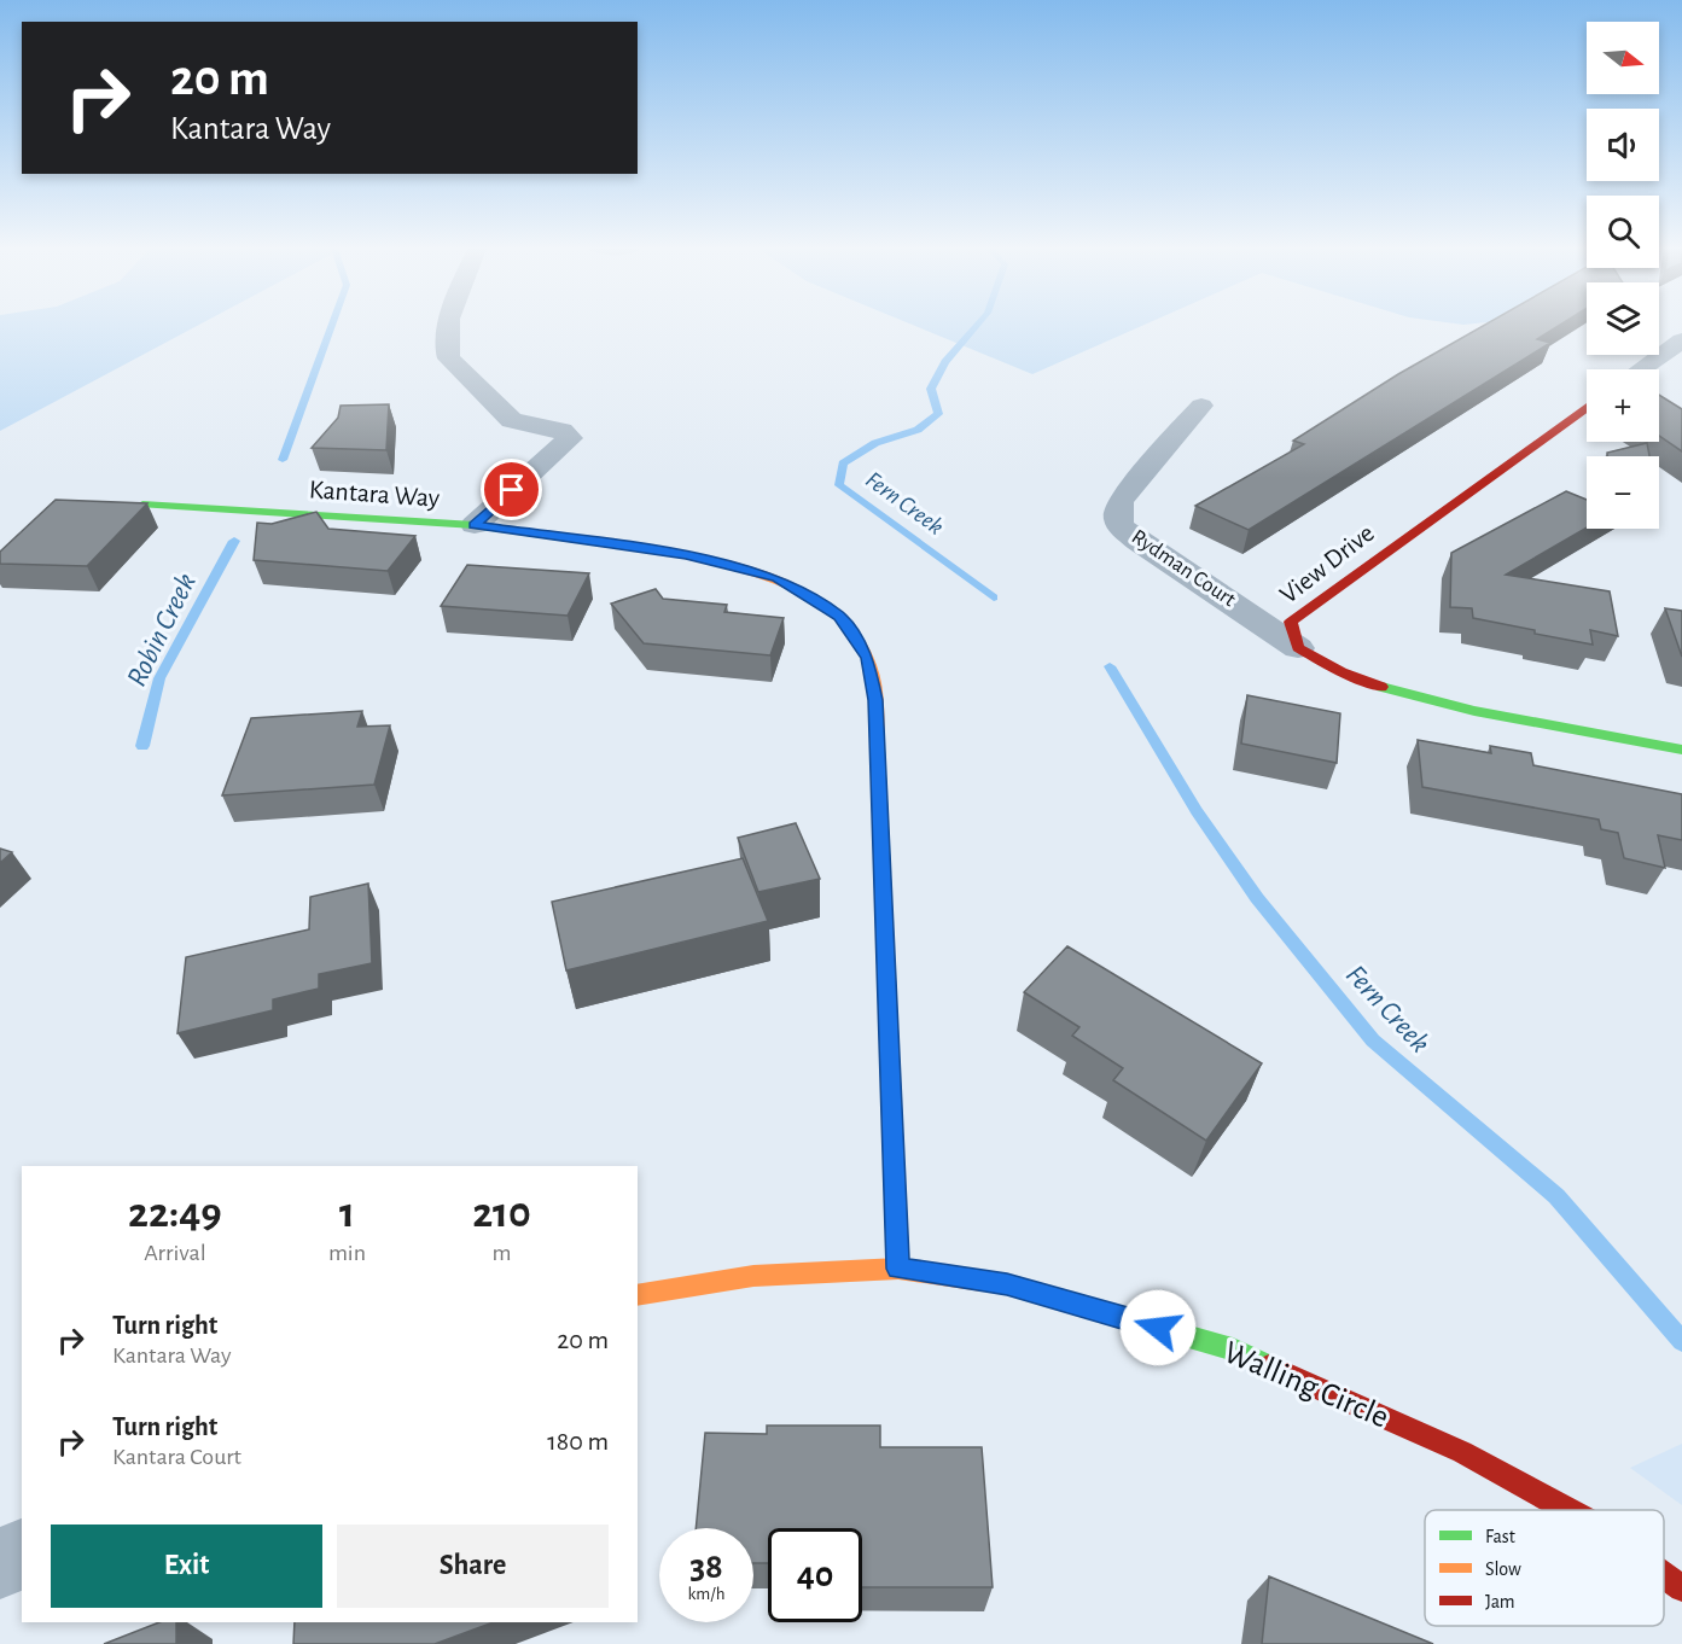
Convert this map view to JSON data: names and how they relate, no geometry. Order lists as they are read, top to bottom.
{
  "streets": {
    "street": [
      "Kantara Way",
      "View Drive",
      "Rydman Court",
      "Walling Circle"
    ]
  },
  "crossings": [
    ["Kantara Way", "Walling Circle"],
    ["View Drive", "Rydman Court"]
  ],
  "water": ["Fern Creek", "Robin Creek"],
  "legend": ["Fast", "Slow", "Jam"],
  "north": "right",
  "page": {
    "map_buttons": ["+", "−"],
    "turn": ["20 m", "Kantara Way"],
    "eta": [
      "22:49",
      "Arrival",
      "1",
      "min",
      "210",
      "m"
    ],
    "list": [
      {
        "name": "Turn right",
        "note": "Kantara Way",
        "value": "20 m"
      },
      {
        "name": "Turn right",
        "note": "Kantara Court",
        "value": "180 m"
      }
    ],
    "buttons": ["Exit", "Share"],
    "speed": "38 km/h",
    "limit": "40"
  }
}
